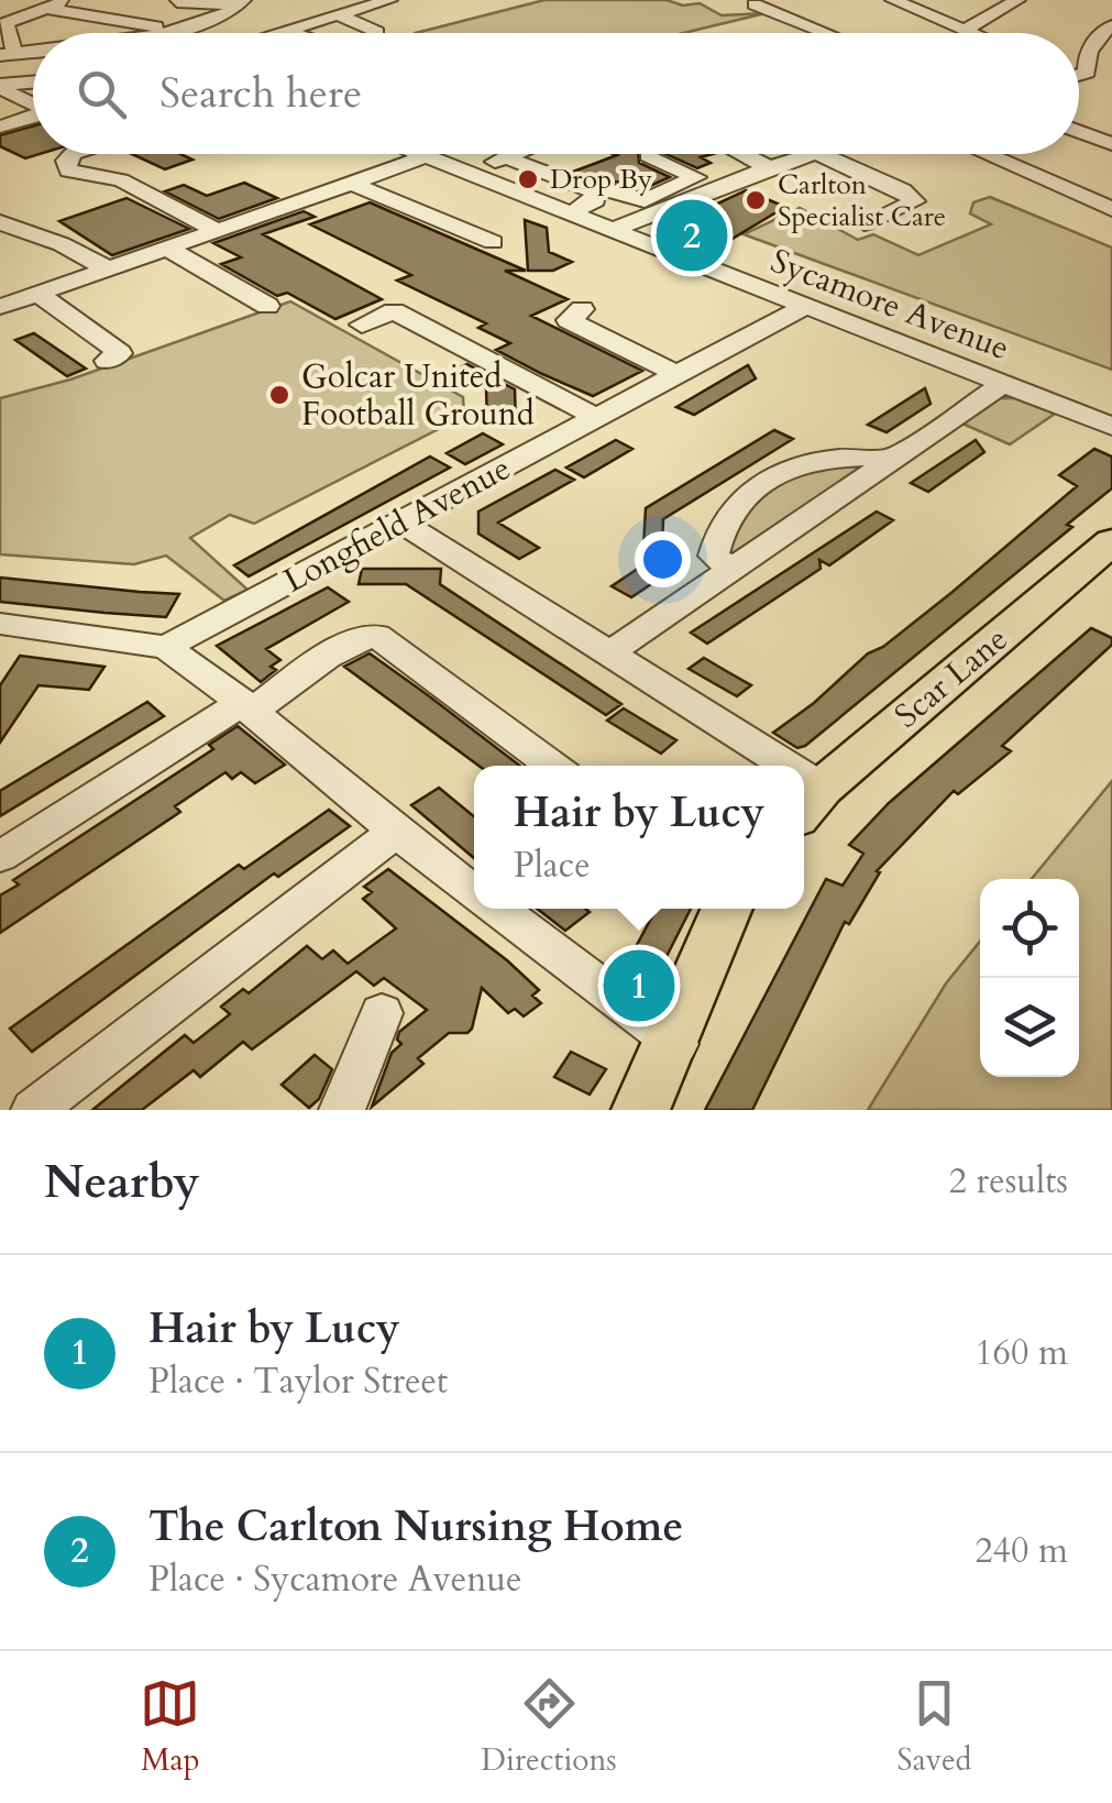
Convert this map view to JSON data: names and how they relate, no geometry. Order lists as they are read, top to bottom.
{
  "streets": {
    "main road": ["Scar Lane"],
    "street": ["Sycamore Avenue", "Longfield Avenue"]
  },
  "crossings": [
    ["Sycamore Avenue", "Longfield Avenue"]
  ],
  "places": ["Drop By", "Carlton Specialist Care", "Golcar United Football Ground"],
  "page": {
    "search": "Search here",
    "pins": ["2", "1"],
    "popup": ["Hair by Lucy", "Place"],
    "heading": ["Nearby", "2 results"],
    "list": [
      {
        "mark": "1",
        "name": "Hair by Lucy",
        "note": "Place · Taylor Street",
        "value": "160 m"
      },
      {
        "mark": "2",
        "name": "The Carlton Nursing Home",
        "note": "Place · Sycamore Avenue",
        "value": "240 m"
      }
    ],
    "nav": ["Map", "Directions", "Saved"]
  }
}
